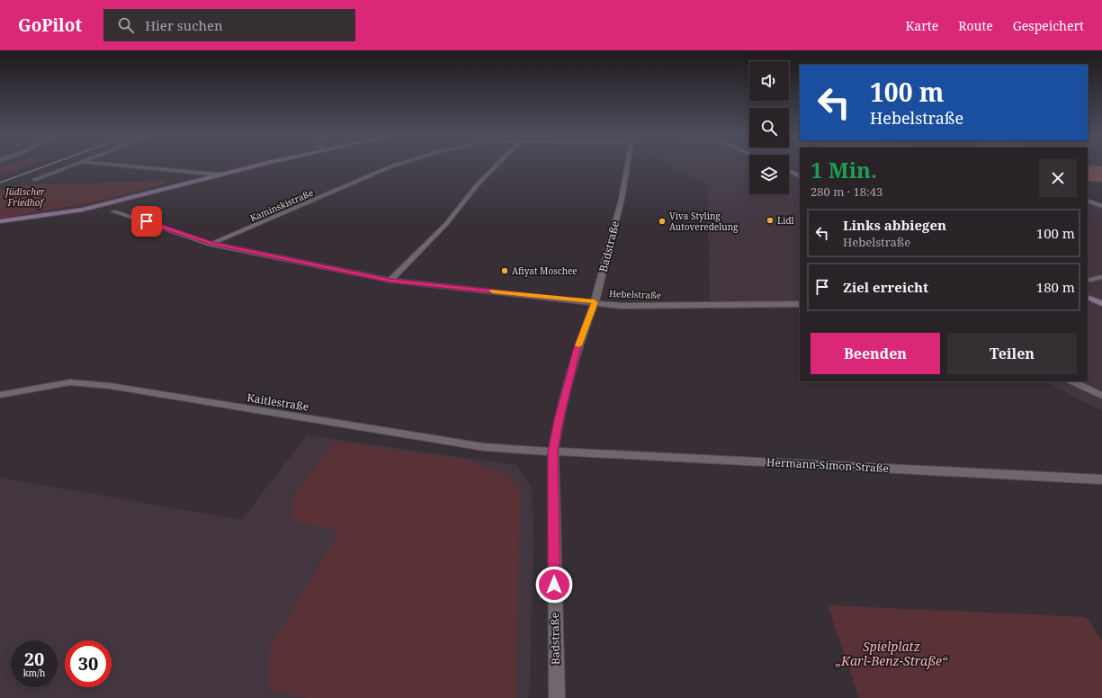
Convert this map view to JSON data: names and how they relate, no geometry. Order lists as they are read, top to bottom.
{
  "streets": {
    "street": [
      "Kaminskistraße",
      "Badstraße",
      "Hebelstraße",
      "Kaitlestraße",
      "Hermann-Simon-Straße"
    ]
  },
  "crossings": [
    ["Kaminskistraße", "Hebelstraße"],
    ["Badstraße", "Hebelstraße"],
    ["Badstraße", "Kaitlestraße"],
    ["Badstraße", "Hermann-Simon-Straße"],
    ["Kaitlestraße", "Hermann-Simon-Straße"]
  ],
  "parks": ["Jüdischer Friedhof", "Spielplatz „Karl-Benz-Straße“"],
  "places": ["Lidl", "Viva Styling Autoveredelung", "Afiyat Moschee"],
  "page": {
    "header": "GoPilot",
    "search": "Hier suchen",
    "nav": ["Karte", "Route", "Gespeichert"],
    "turn": ["100 m", "Hebelstraße"],
    "heading": ["1 Min.", "280 m · 18:43"],
    "list": [
      {
        "name": "Links abbiegen",
        "note": "Hebelstraße",
        "value": "100 m"
      },
      {
        "name": "Ziel erreicht",
        "value": "180 m"
      }
    ],
    "buttons": ["Beenden", "Teilen"],
    "speed": "20 km/h",
    "limit": "30"
  }
}
